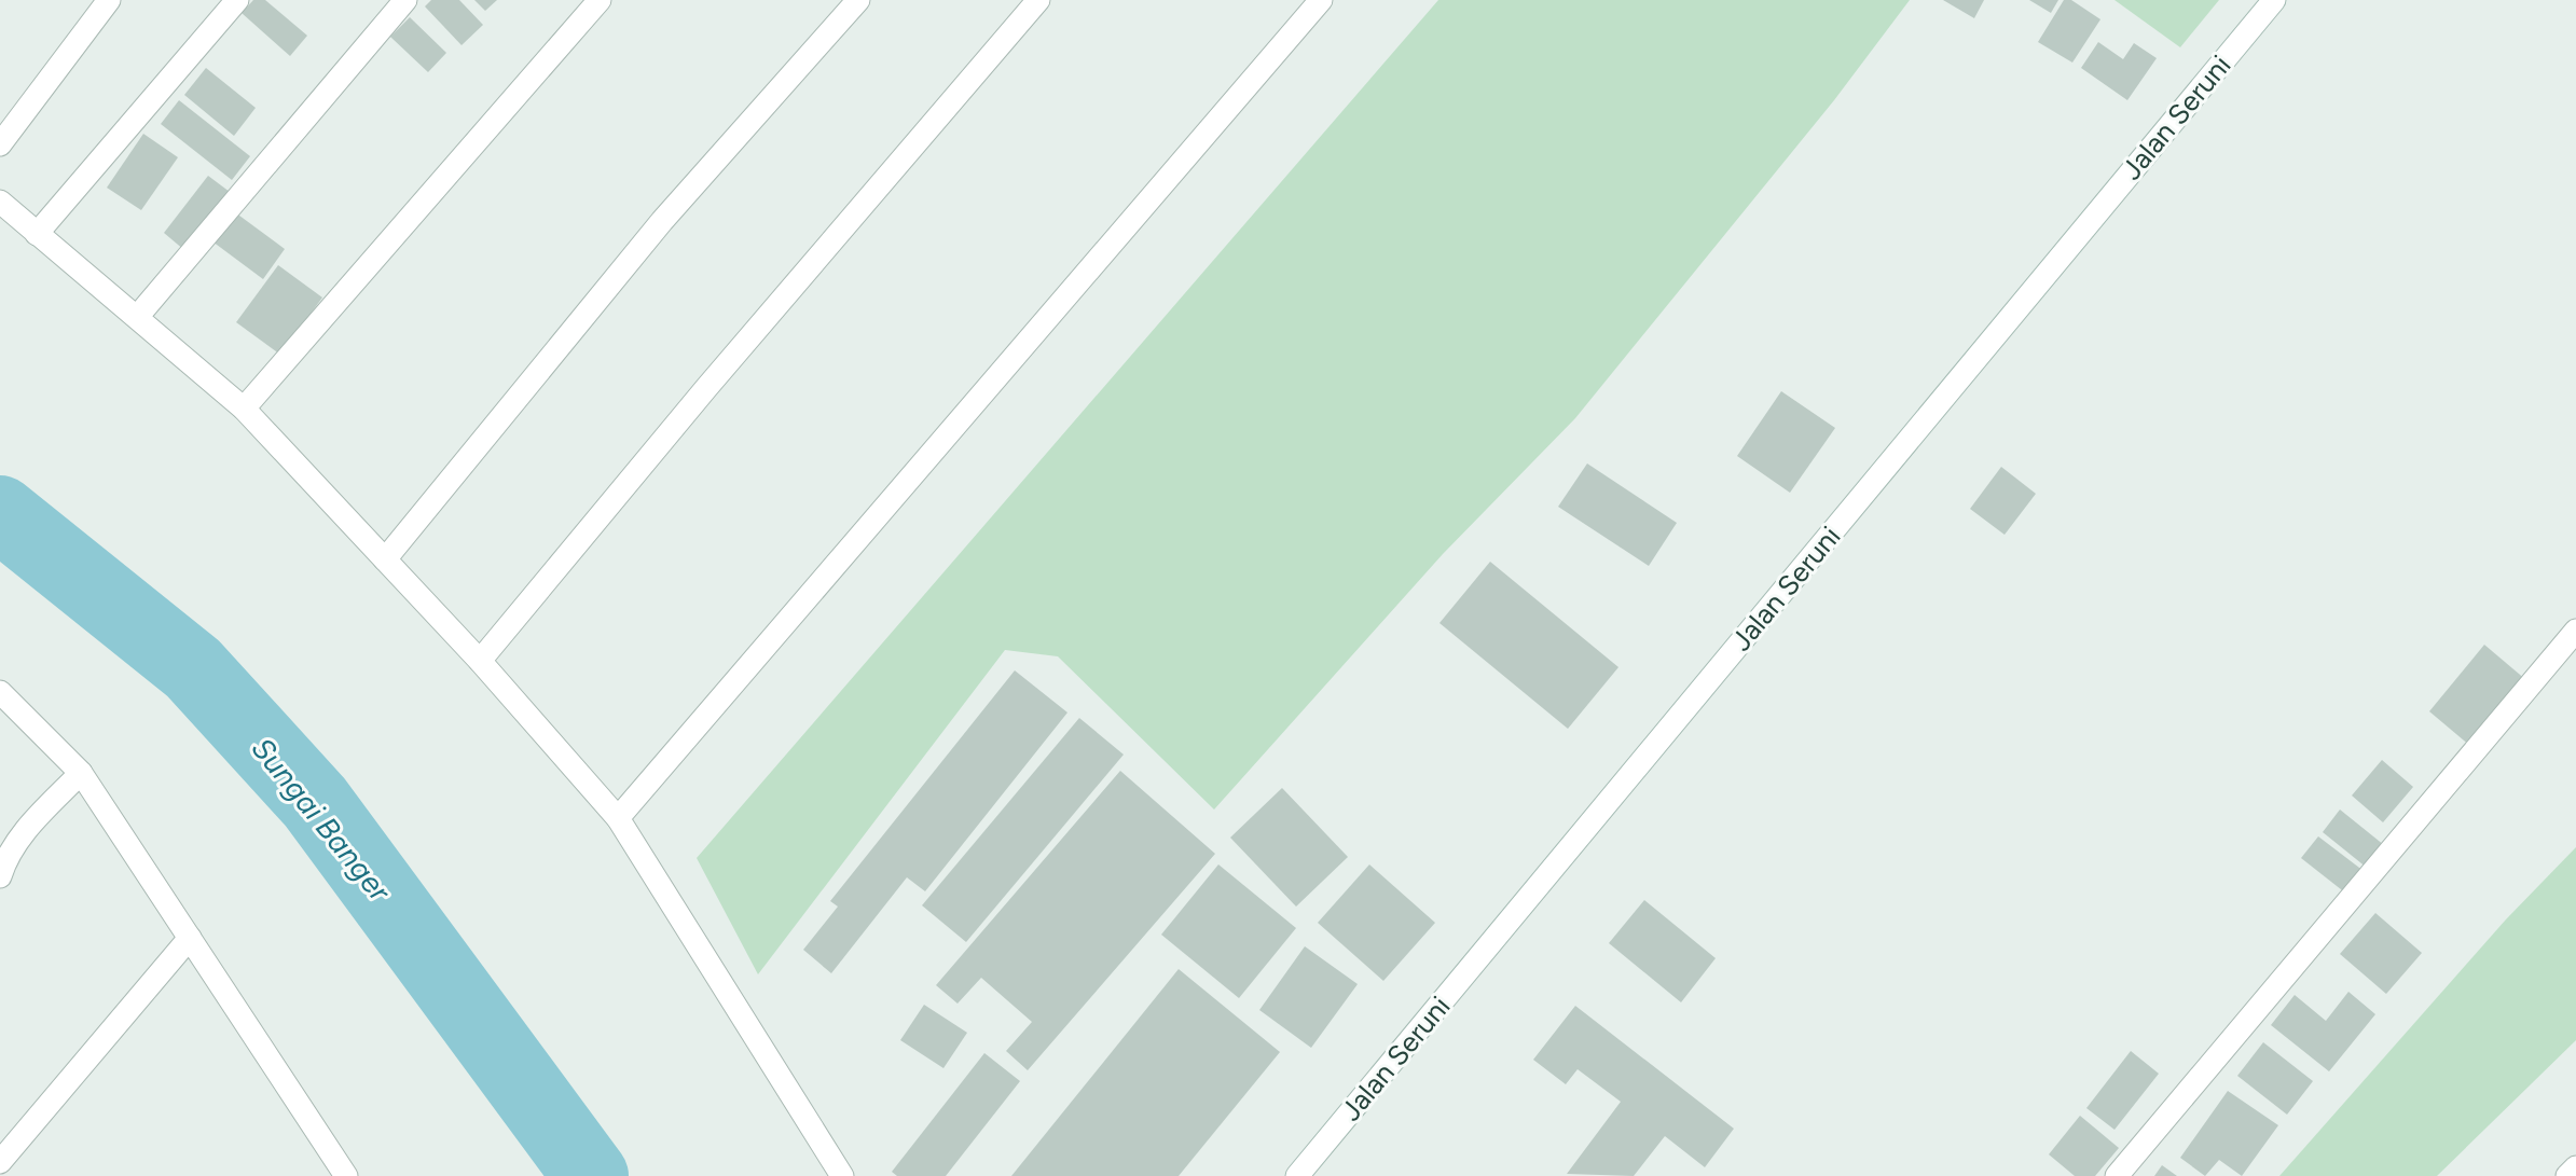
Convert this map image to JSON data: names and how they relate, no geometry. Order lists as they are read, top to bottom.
{
  "streets": {
    "street": ["Jalan Seruni"]
  },
  "water": ["Sungai Banger"]
}
